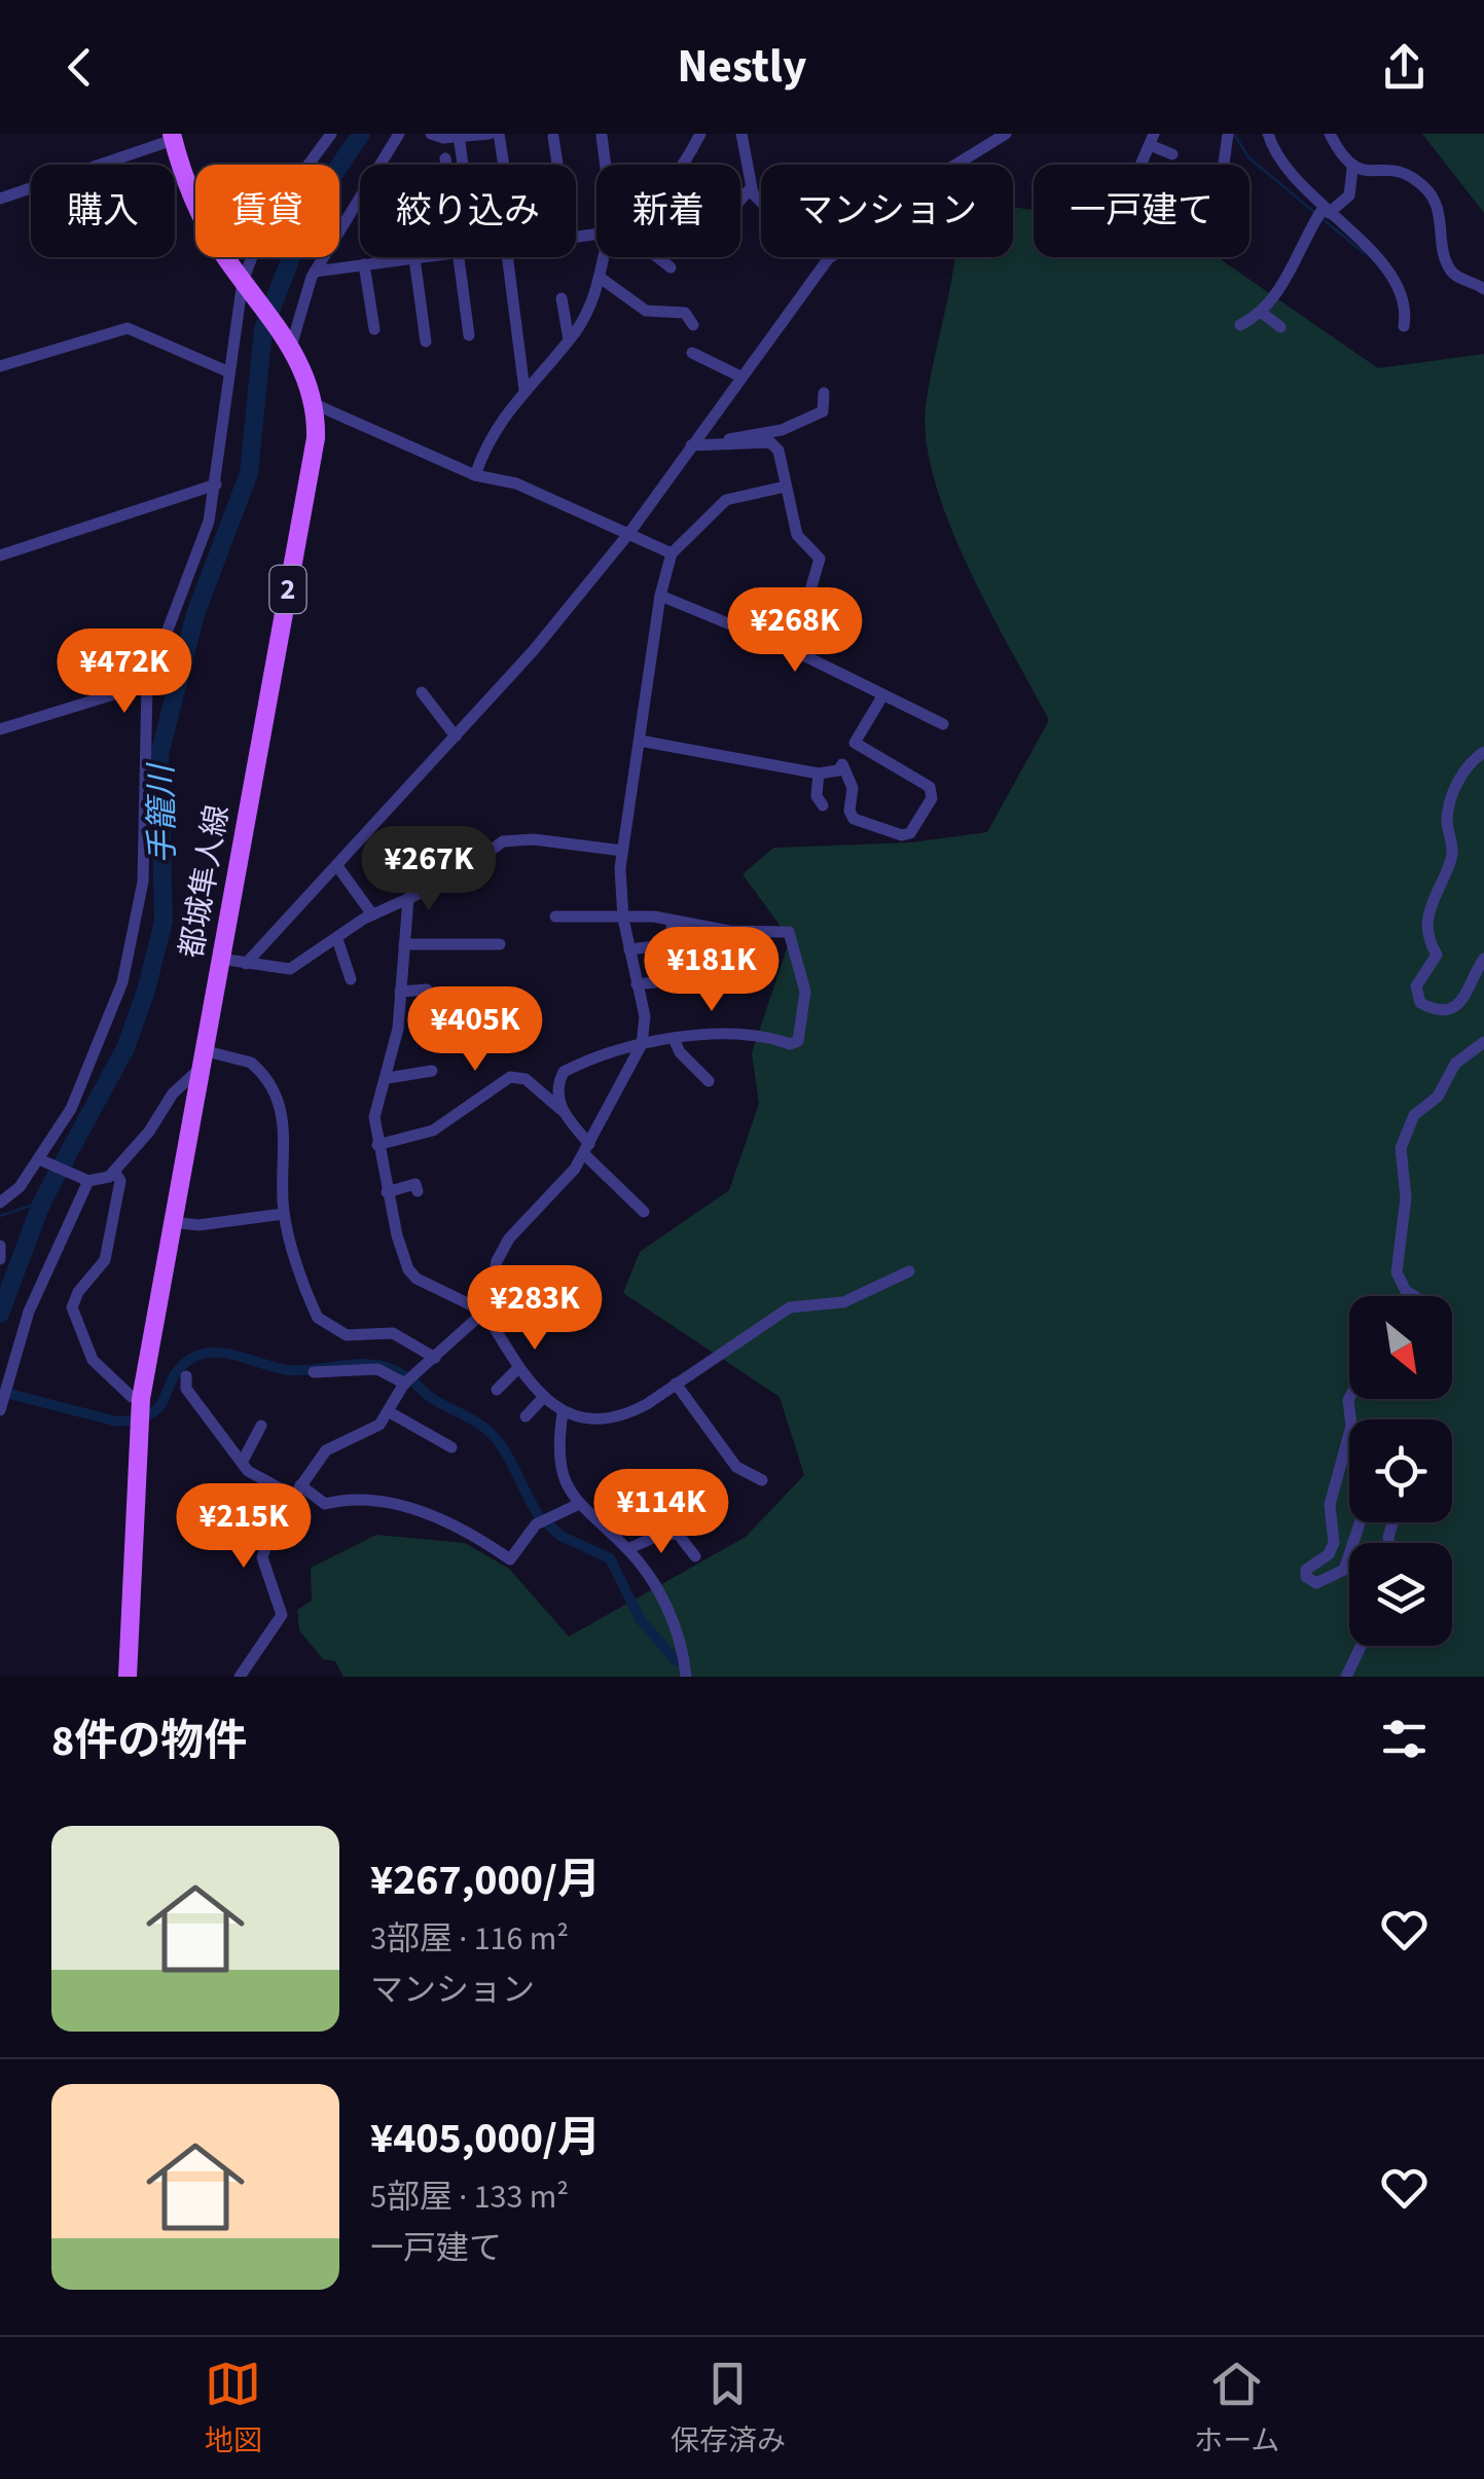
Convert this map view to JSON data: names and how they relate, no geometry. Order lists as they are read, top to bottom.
{
  "streets": {
    "main road": ["2", "都城隼人線"]
  },
  "water": ["手籠川"],
  "north": "bottom right",
  "page": {
    "header": "Nestly",
    "chip": [
      "購入",
      "賃貸",
      "絞り込み",
      "新着",
      "マンション",
      "一戸建て"
    ],
    "price": [
      "¥268K",
      "¥472K",
      "¥267K",
      "¥181K",
      "¥405K",
      "¥283K",
      "¥114K",
      "¥215K"
    ],
    "heading": "8件の物件",
    "list": [
      {
        "name": "¥267,000/月",
        "note": "3部屋 · 116 m² · マンション"
      },
      {
        "name": "¥405,000/月",
        "note": "5部屋 · 133 m² · 一戸建て"
      }
    ],
    "tabs": ["地図", "保存済み", "ホーム"]
  }
}
